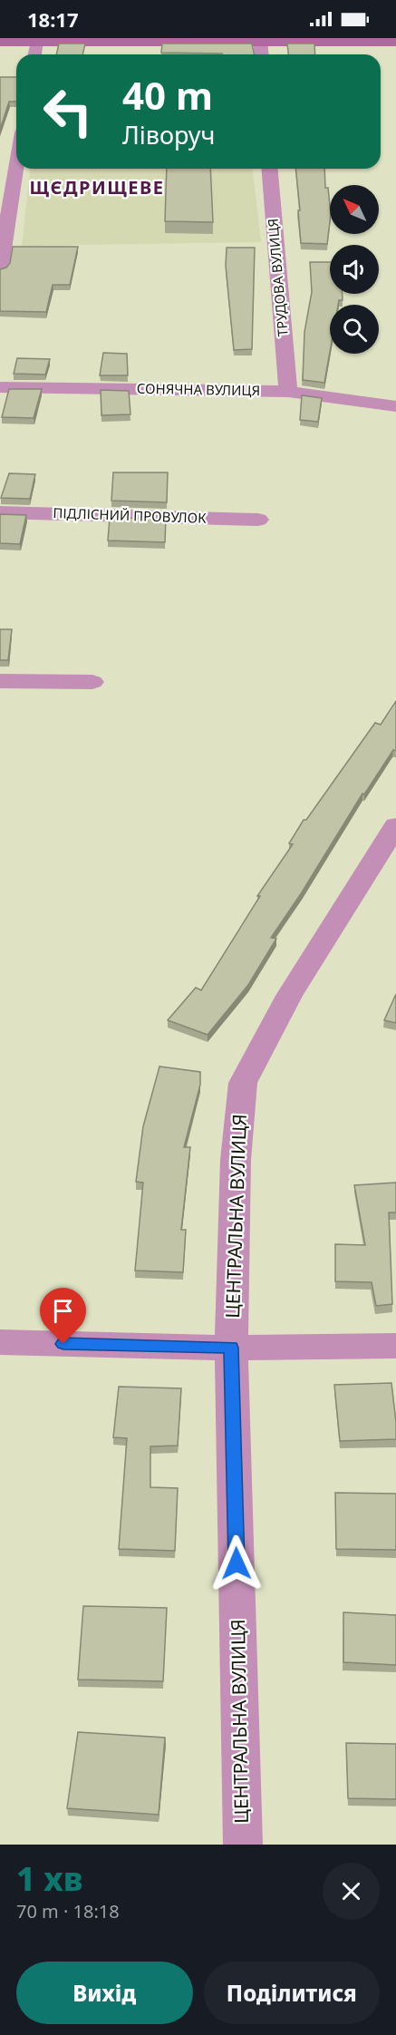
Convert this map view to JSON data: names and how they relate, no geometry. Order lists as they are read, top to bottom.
{
  "streets": {
    "street": [
      "ТРУДОВА ВУЛИЦЯ",
      "СОНЯЧНА ВУЛИЦЯ",
      "ПІДЛІСНИЙ ПРОВУЛОК",
      "ЦЕНТРАЛЬНА ВУЛИЦЯ"
    ]
  },
  "crossings": [
    ["ТРУДОВА ВУЛИЦЯ", "СОНЯЧНА ВУЛИЦЯ"]
  ],
  "districts": ["ЩЄДРИЩЕВЕ"],
  "north": "top left",
  "page": {
    "status": "18:17",
    "turn": ["40 m", "Ліворуч"],
    "heading": ["1 хв", "70 m · 18:18"],
    "buttons": ["Вихід", "Поділитися"]
  }
}
